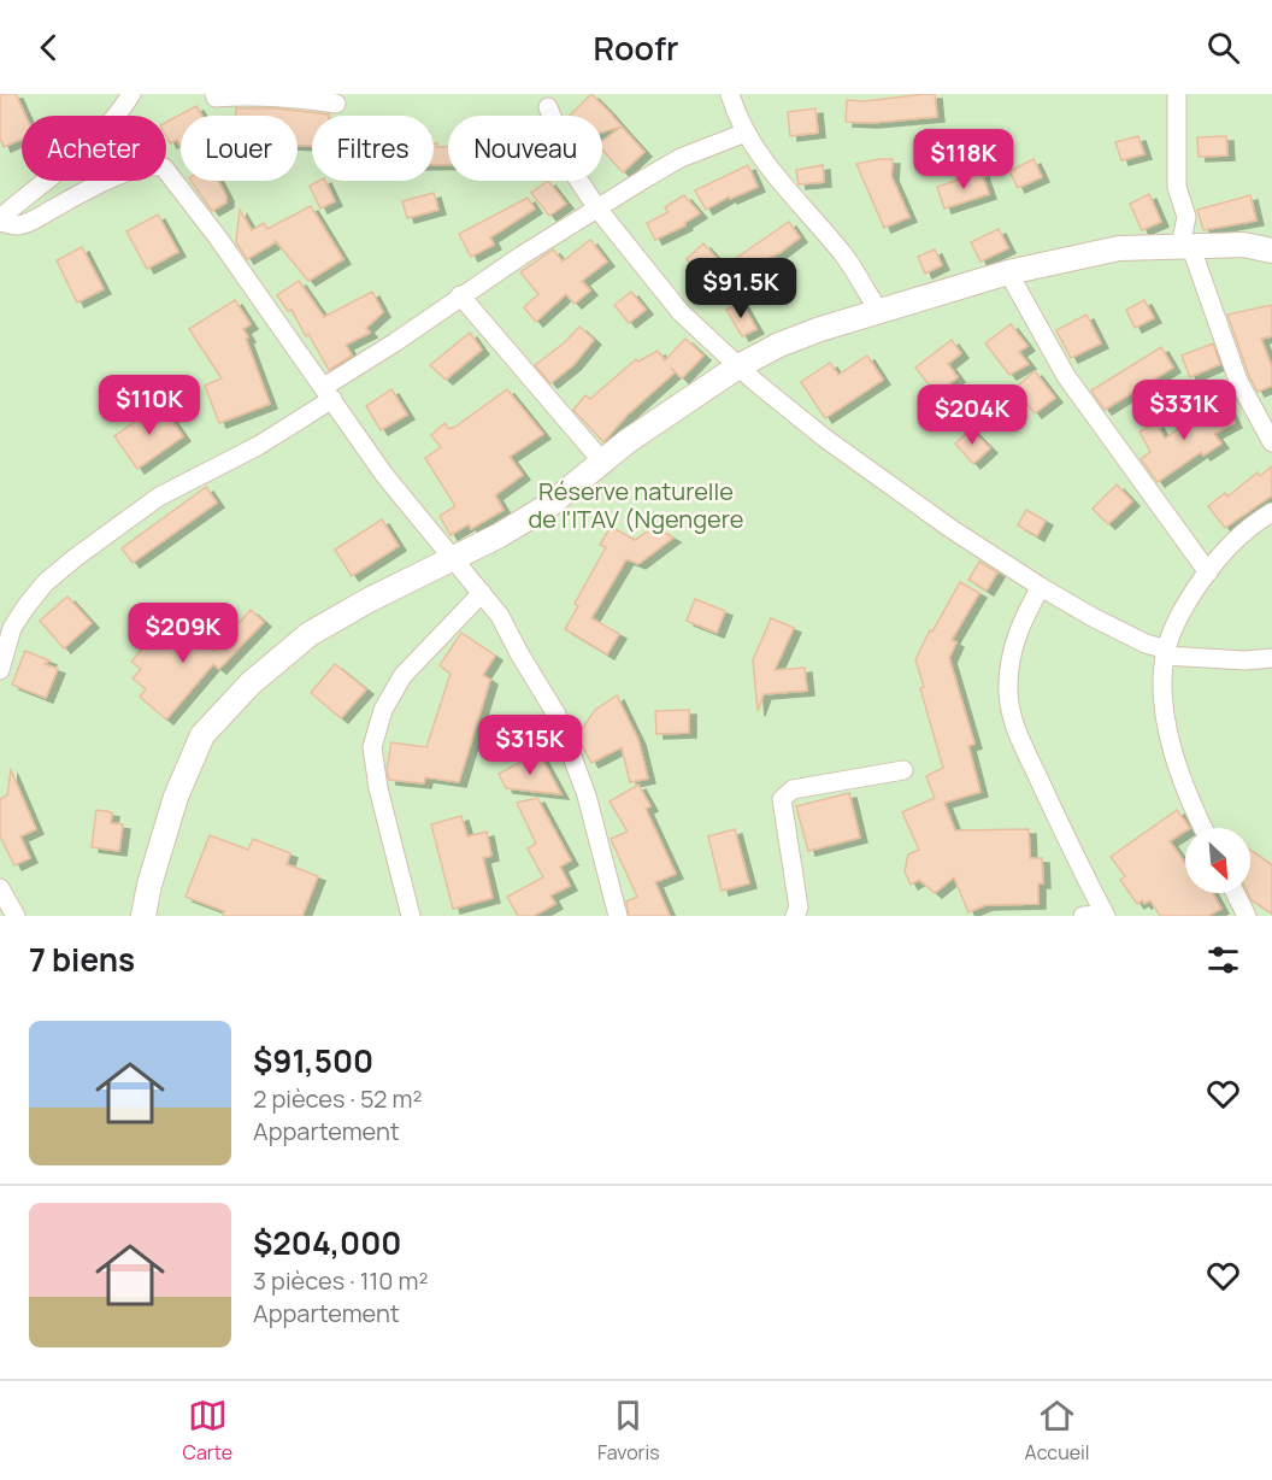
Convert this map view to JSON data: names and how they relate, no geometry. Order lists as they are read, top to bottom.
{
  "parks": ["Réserve naturelle de l'ITAV (Ngengere"],
  "north": "bottom right",
  "page": {
    "header": "Roofr",
    "chip": [
      "Acheter",
      "Louer",
      "Filtres",
      "Nouveau"
    ],
    "price": [
      "$118K",
      "$91.5K",
      "$110K",
      "$331K",
      "$204K",
      "$209K",
      "$315K"
    ],
    "heading": "7 biens",
    "list": [
      {
        "name": "$91,500",
        "note": "2 pièces · 52 m² · Appartement"
      },
      {
        "name": "$204,000",
        "note": "3 pièces · 110 m² · Appartement"
      }
    ],
    "tabs": ["Carte", "Favoris", "Accueil"]
  }
}
